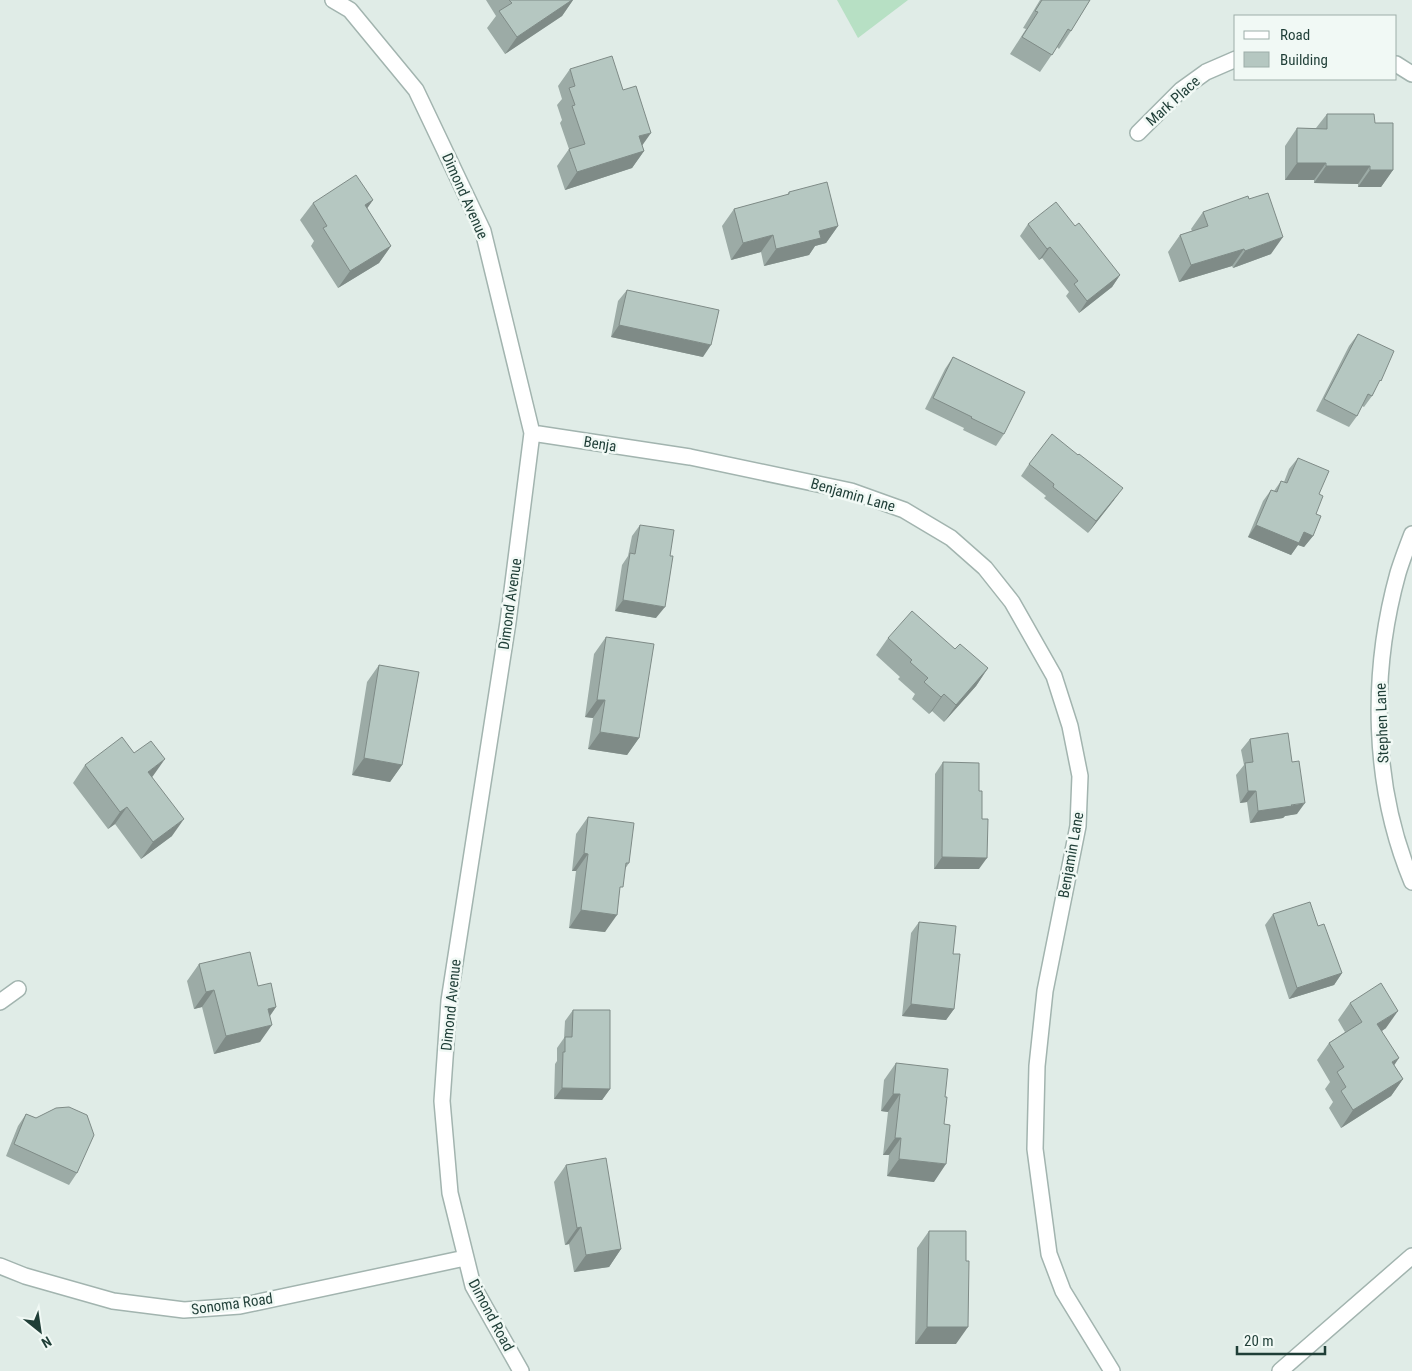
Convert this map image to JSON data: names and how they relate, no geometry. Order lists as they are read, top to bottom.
{
  "streets": {
    "street": [
      "Mark Place",
      "Dimond Avenue",
      "Benja",
      "Benjamin Lane",
      "Stephen Lane",
      "Sonoma Road",
      "Dimond Road"
    ]
  },
  "crossings": [
    ["Dimond Avenue", "Benja"],
    ["Dimond Avenue", "Sonoma Road"],
    ["Dimond Avenue", "Dimond Road"],
    ["Benja", "Benjamin Lane"],
    ["Sonoma Road", "Dimond Road"]
  ],
  "legend": ["Road", "Building"],
  "scale_bar": "20 m",
  "north": "bottom right"
}
